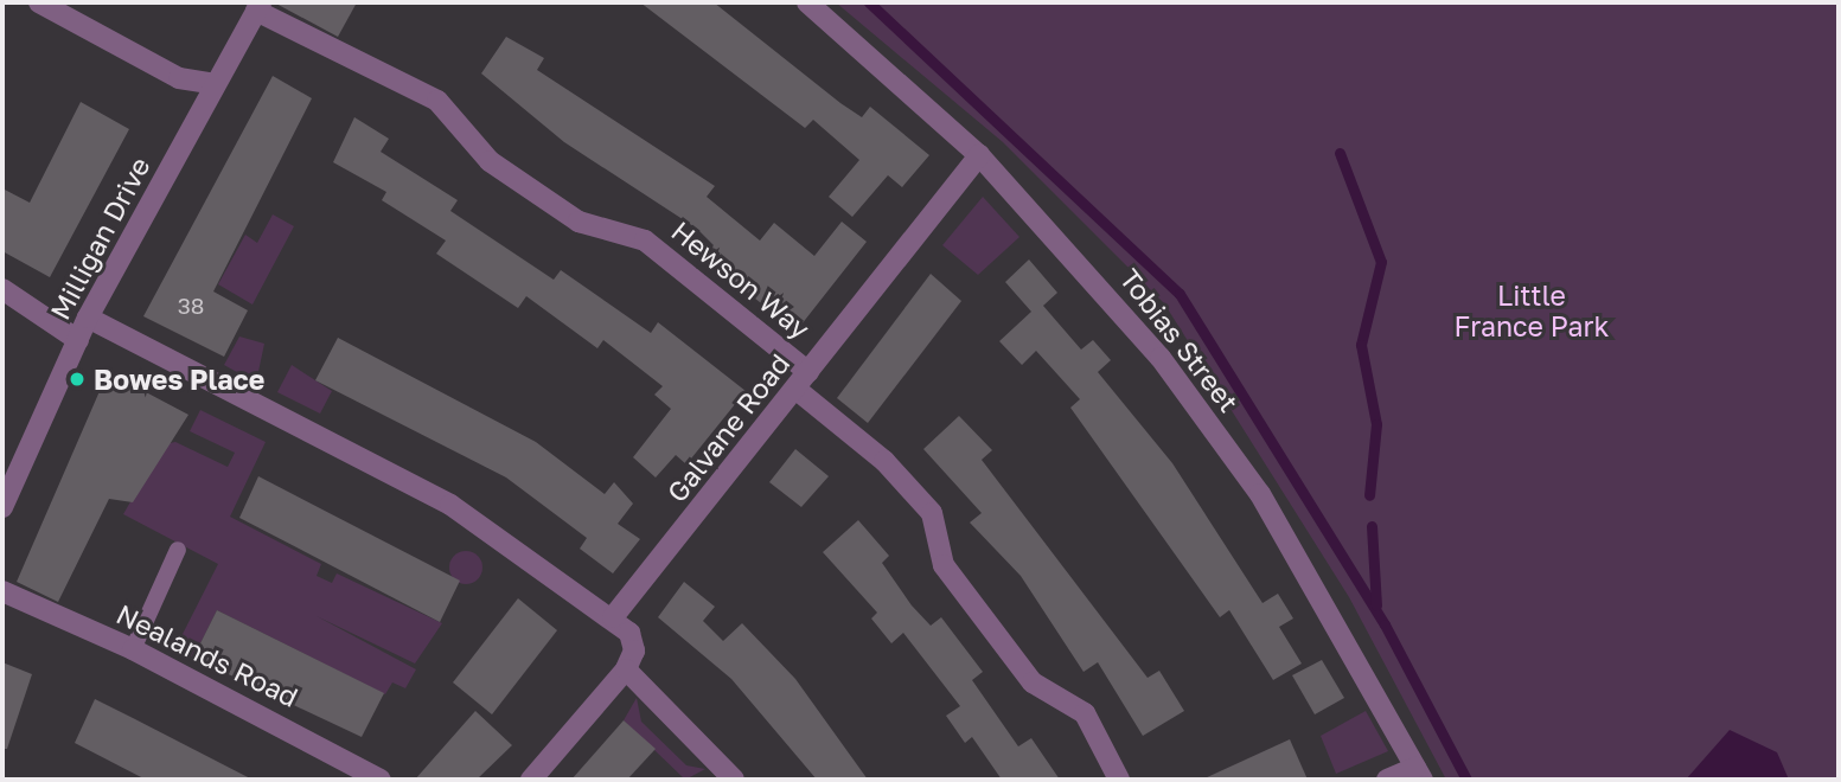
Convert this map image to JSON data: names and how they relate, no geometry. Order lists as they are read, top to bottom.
{
  "streets": {
    "street": [
      "Milligan Drive",
      "Hewson Way",
      "Tobias Street",
      "Galvane Road",
      "Nealands Road"
    ]
  },
  "crossings": [
    ["Milligan Drive", "Hewson Way"],
    ["Hewson Way", "Galvane Road"],
    ["Tobias Street", "Galvane Road"]
  ],
  "parks": ["Little France Park"],
  "places": ["Bowes Place"],
  "house_numbers": ["38"]
}
